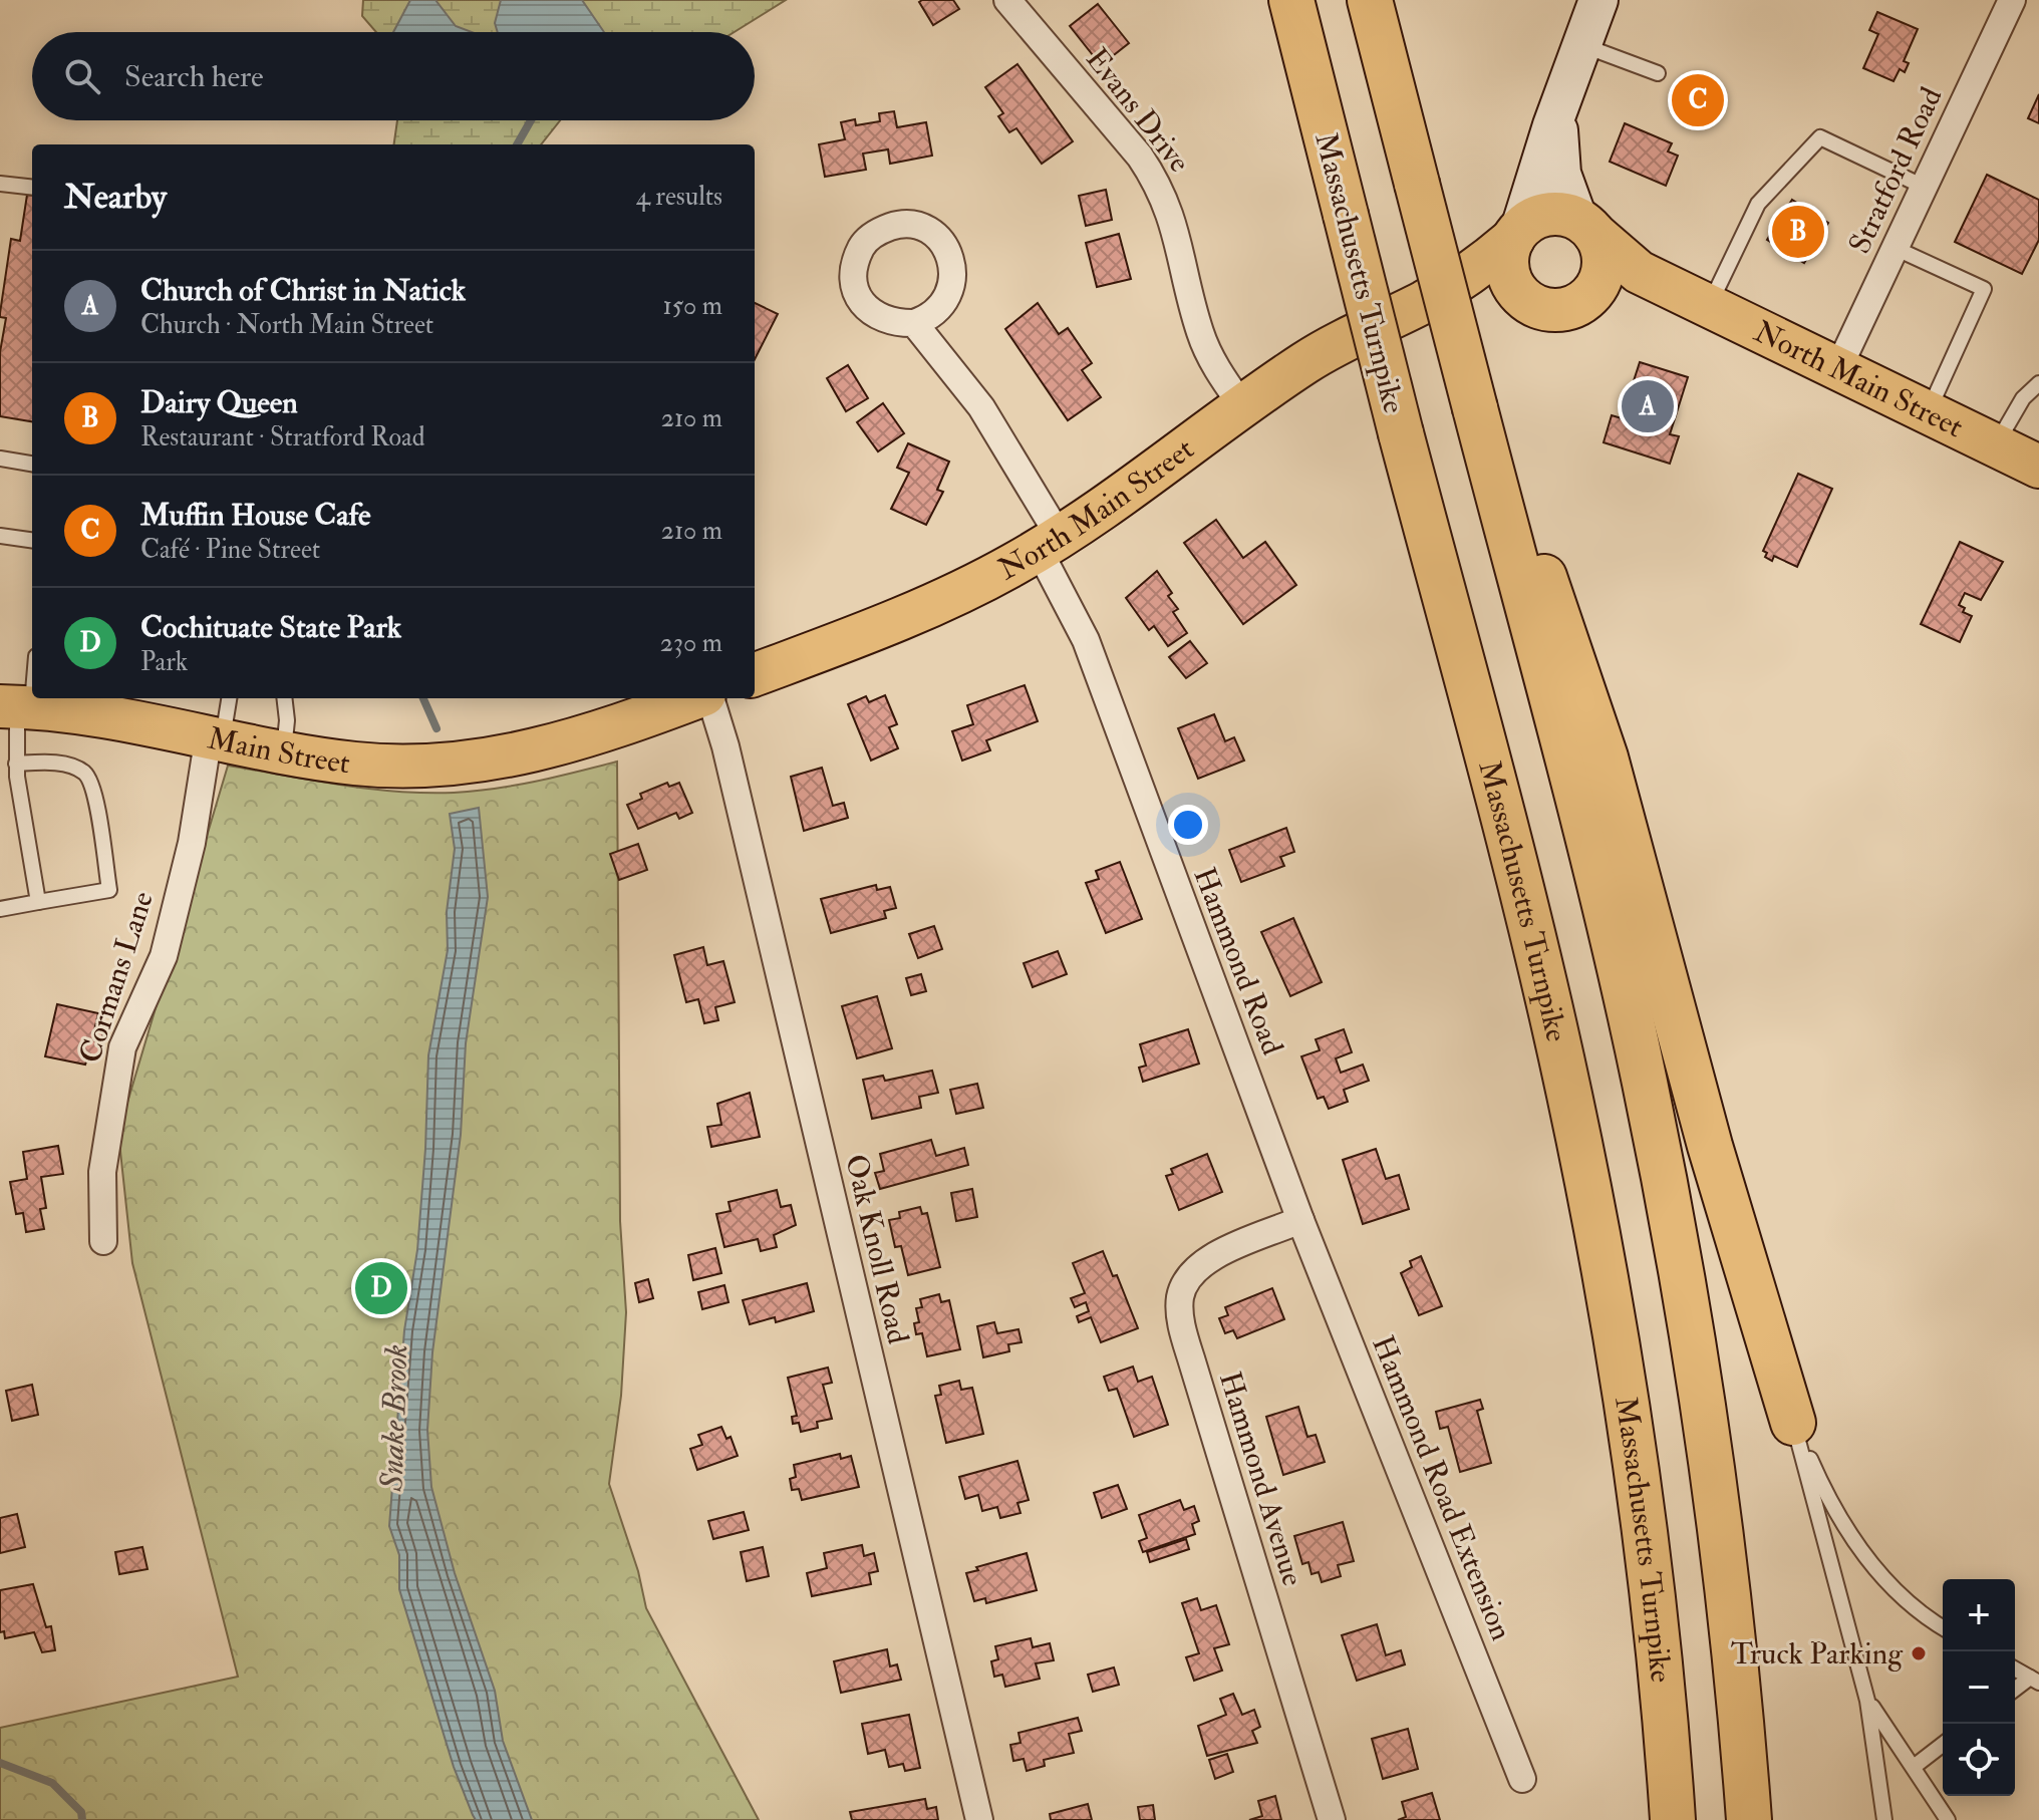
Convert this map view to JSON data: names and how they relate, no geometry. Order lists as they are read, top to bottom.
{
  "streets": {
    "highway": ["Massachusetts Turnpike"],
    "main road": ["North Main Street", "Main Street"],
    "street": [
      "Evans Drive",
      "Stratford Road",
      "Hammond Road",
      "Cormans Lane",
      "Oak Knoll Road",
      "Hammond Avenue",
      "Hammond Road Extension"
    ]
  },
  "crossings": [
    ["Evans Drive", "North Main Street"],
    ["Stratford Road", "North Main Street"],
    ["North Main Street", "Hammond Road"],
    ["Main Street", "Cormans Lane"],
    ["Hammond Road", "Hammond Avenue"],
    ["Hammond Road", "Hammond Road Extension"],
    ["Hammond Avenue", "Hammond Road Extension"]
  ],
  "water": ["Snake Brook"],
  "places": ["Truck Parking"],
  "page": {
    "search": "Search here",
    "pins": [
      "C",
      "B",
      "A",
      "D"
    ],
    "heading": ["Nearby", "4 results"],
    "list": [
      {
        "mark": "A",
        "name": "Church of Christ in Natick",
        "note": "Church · North Main Street",
        "value": "150 m"
      },
      {
        "mark": "B",
        "name": "Dairy Queen",
        "note": "Restaurant · Stratford Road",
        "value": "210 m"
      },
      {
        "mark": "C",
        "name": "Muffin House Cafe",
        "note": "Café · Pine Street",
        "value": "210 m"
      },
      {
        "mark": "D",
        "name": "Cochituate State Park",
        "note": "Park",
        "value": "230 m"
      }
    ],
    "map_buttons": ["+", "−"]
  }
}
